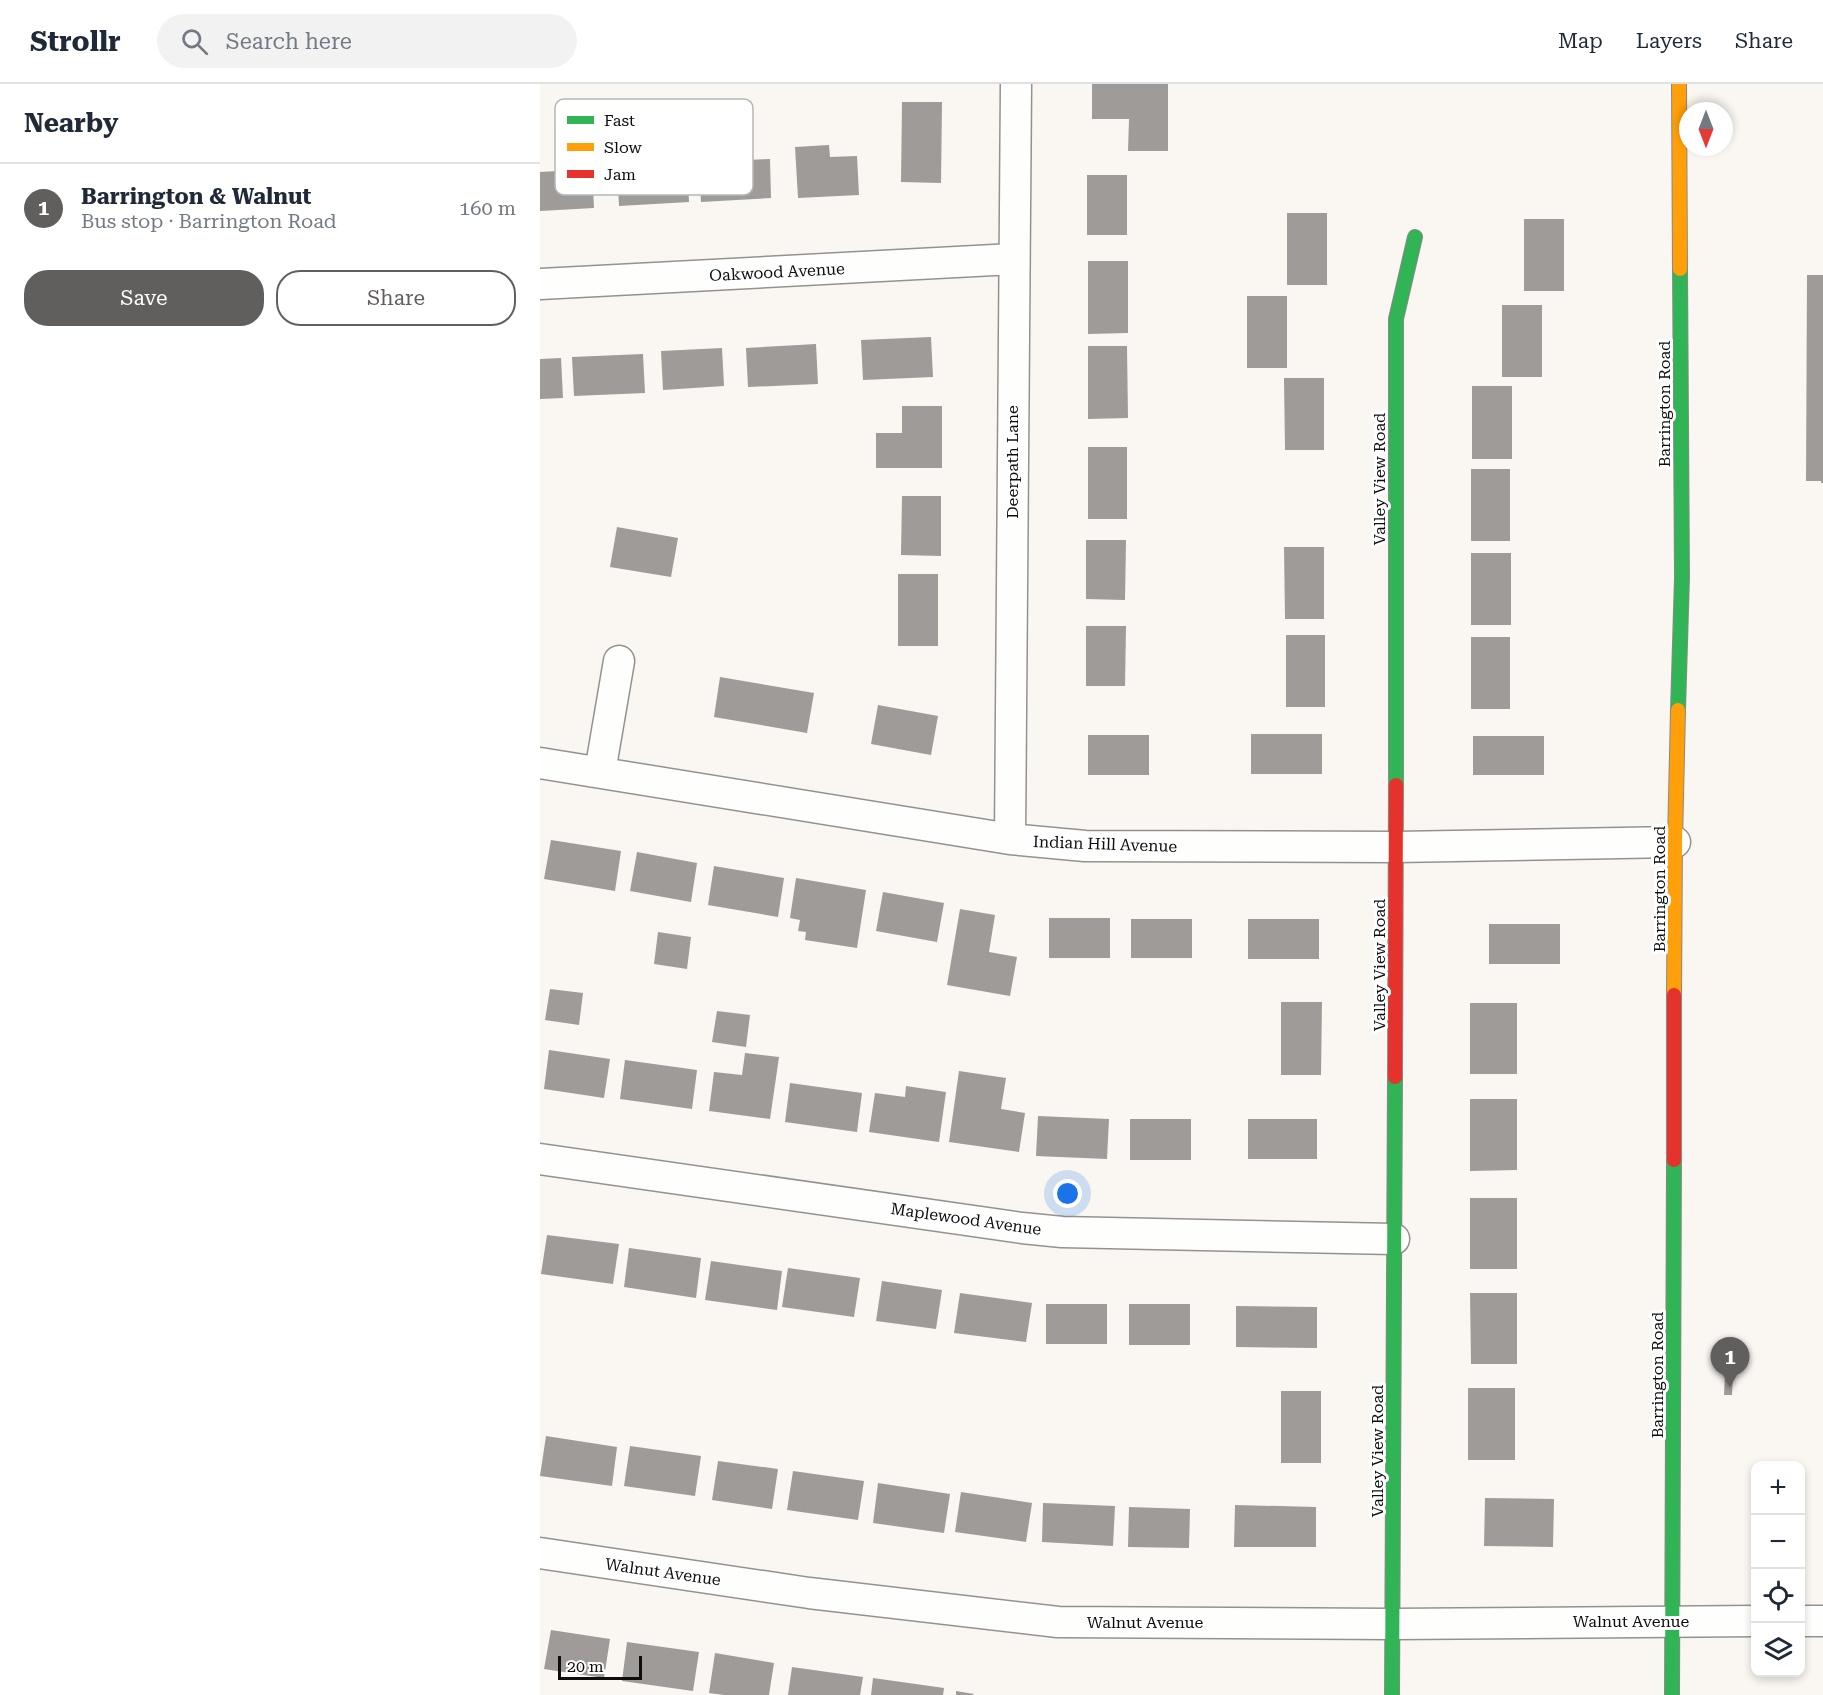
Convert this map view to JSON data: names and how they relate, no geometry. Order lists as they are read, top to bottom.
{
  "streets": {
    "main road": ["Barrington Road", "Valley View Road"],
    "street": [
      "Oakwood Avenue",
      "Deerpath Lane",
      "Indian Hill Avenue",
      "Maplewood Avenue",
      "Walnut Avenue"
    ]
  },
  "crossings": [
    ["Oakwood Avenue", "Deerpath Lane"],
    ["Barrington Road", "Indian Hill Avenue"],
    ["Barrington Road", "Walnut Avenue"],
    ["Deerpath Lane", "Indian Hill Avenue"],
    ["Valley View Road", "Indian Hill Avenue"],
    ["Valley View Road", "Maplewood Avenue"],
    ["Valley View Road", "Walnut Avenue"]
  ],
  "legend": ["Fast", "Slow", "Jam"],
  "scale_bar": "20 m",
  "north": "bottom",
  "page": {
    "header": "Strollr",
    "search": "Search here",
    "nav": ["Map", "Layers", "Share"],
    "heading": "Nearby",
    "list": [
      {
        "mark": "1",
        "name": "Barrington & Walnut",
        "note": "Bus stop · Barrington Road",
        "value": "160 m"
      }
    ],
    "buttons": ["Save", "Share"],
    "pins": "1",
    "map_buttons": ["+", "−"],
    "scale": "20 m"
  }
}
